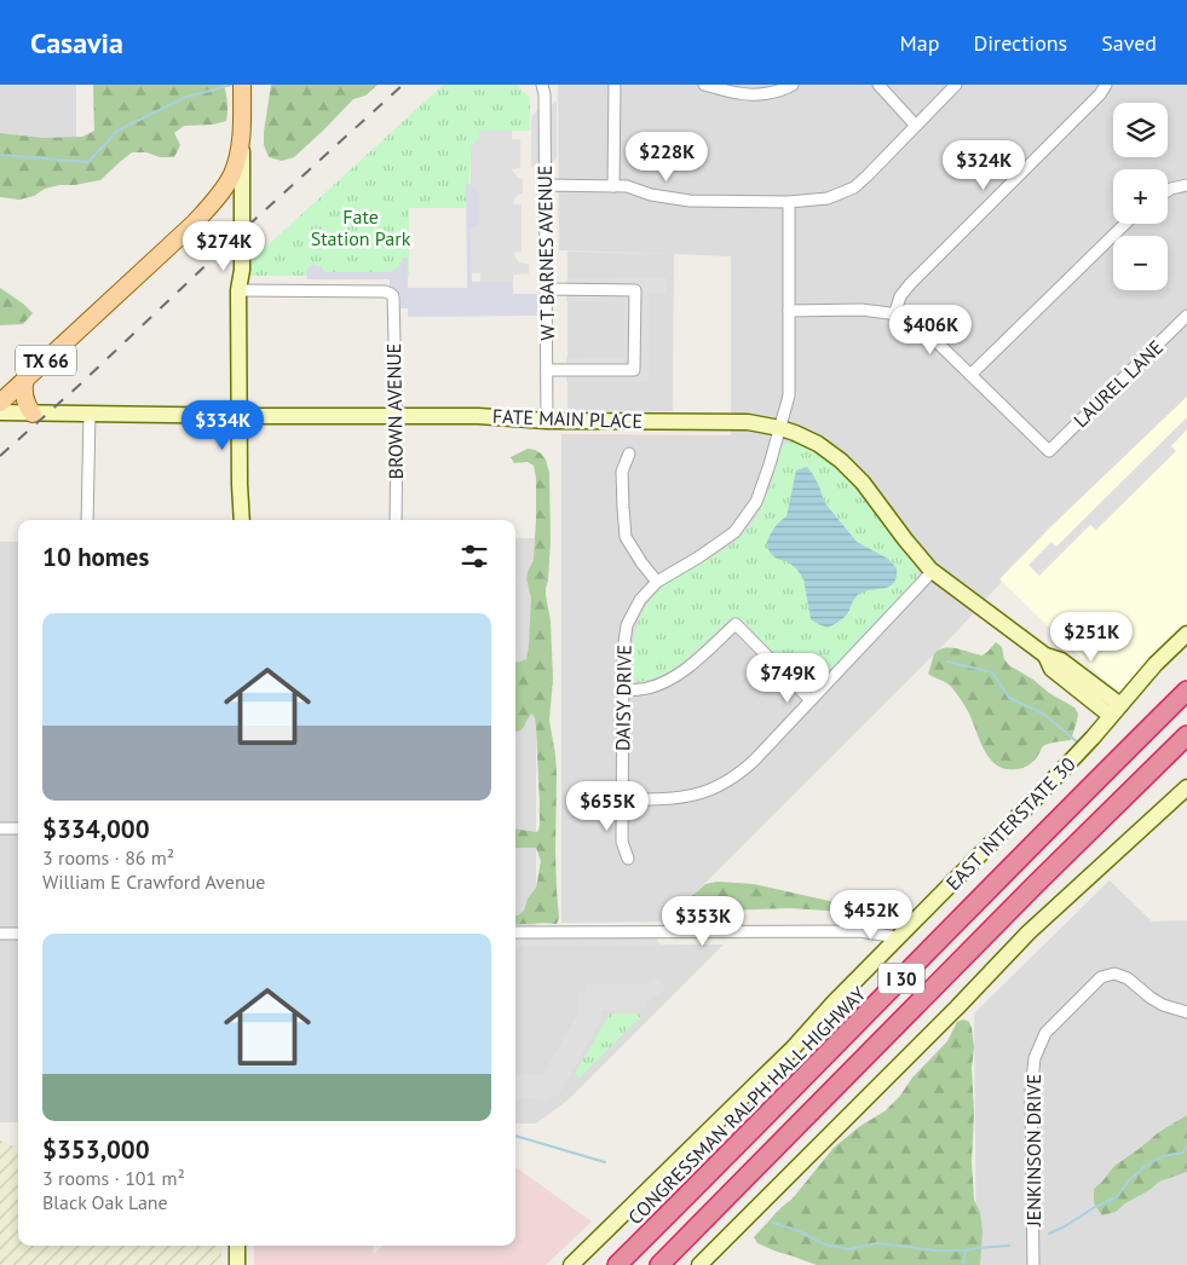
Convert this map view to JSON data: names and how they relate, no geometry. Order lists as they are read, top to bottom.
{
  "streets": {
    "highway": ["I 30", "CONGRESSMAN RALPH HALL HIGHWAY"],
    "main road": ["TX 66", "FATE MAIN PLACE", "EAST INTERSTATE 30"],
    "street": [
      "W T BARNES AVENUE",
      "LAUREL LANE",
      "BROWN AVENUE",
      "DAISY DRIVE",
      "JENKINSON DRIVE"
    ]
  },
  "crossings": [
    ["W T BARNES AVENUE", "FATE MAIN PLACE"],
    ["BROWN AVENUE", "FATE MAIN PLACE"],
    ["FATE MAIN PLACE", "DAISY DRIVE"],
    ["FATE MAIN PLACE", "EAST INTERSTATE 30"]
  ],
  "parks": ["Fate Station Park"],
  "page": {
    "header": "Casavia",
    "nav": ["Map", "Directions", "Saved"],
    "map_buttons": ["+", "−"],
    "price": [
      "$228K",
      "$324K",
      "$274K",
      "$406K",
      "$334K",
      "$251K",
      "$749K",
      "$655K",
      "$452K",
      "$353K"
    ],
    "heading": "10 homes",
    "list": [
      {
        "name": "$334,000",
        "note": "3 rooms · 86 m² · William E Crawford Avenue"
      },
      {
        "name": "$353,000",
        "note": "3 rooms · 101 m² · Black Oak Lane"
      }
    ]
  }
}
